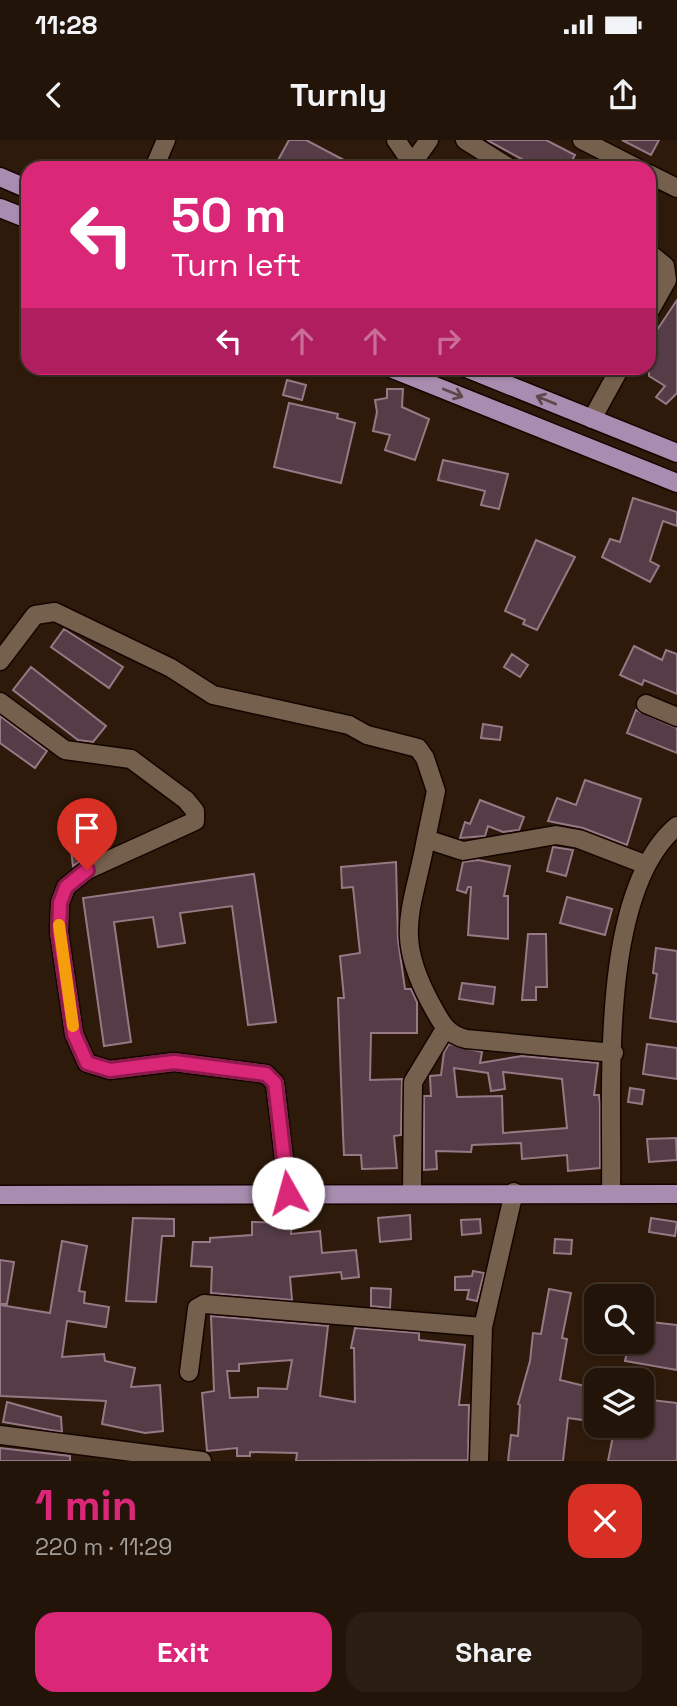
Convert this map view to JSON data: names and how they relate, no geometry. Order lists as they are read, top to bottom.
{
  "page": {
    "status": "11:28",
    "header": "Turnly",
    "turn": ["50 m", "Turn left"],
    "heading": ["1 min", "220 m · 11:29"],
    "buttons": ["Exit", "Share"]
  }
}
